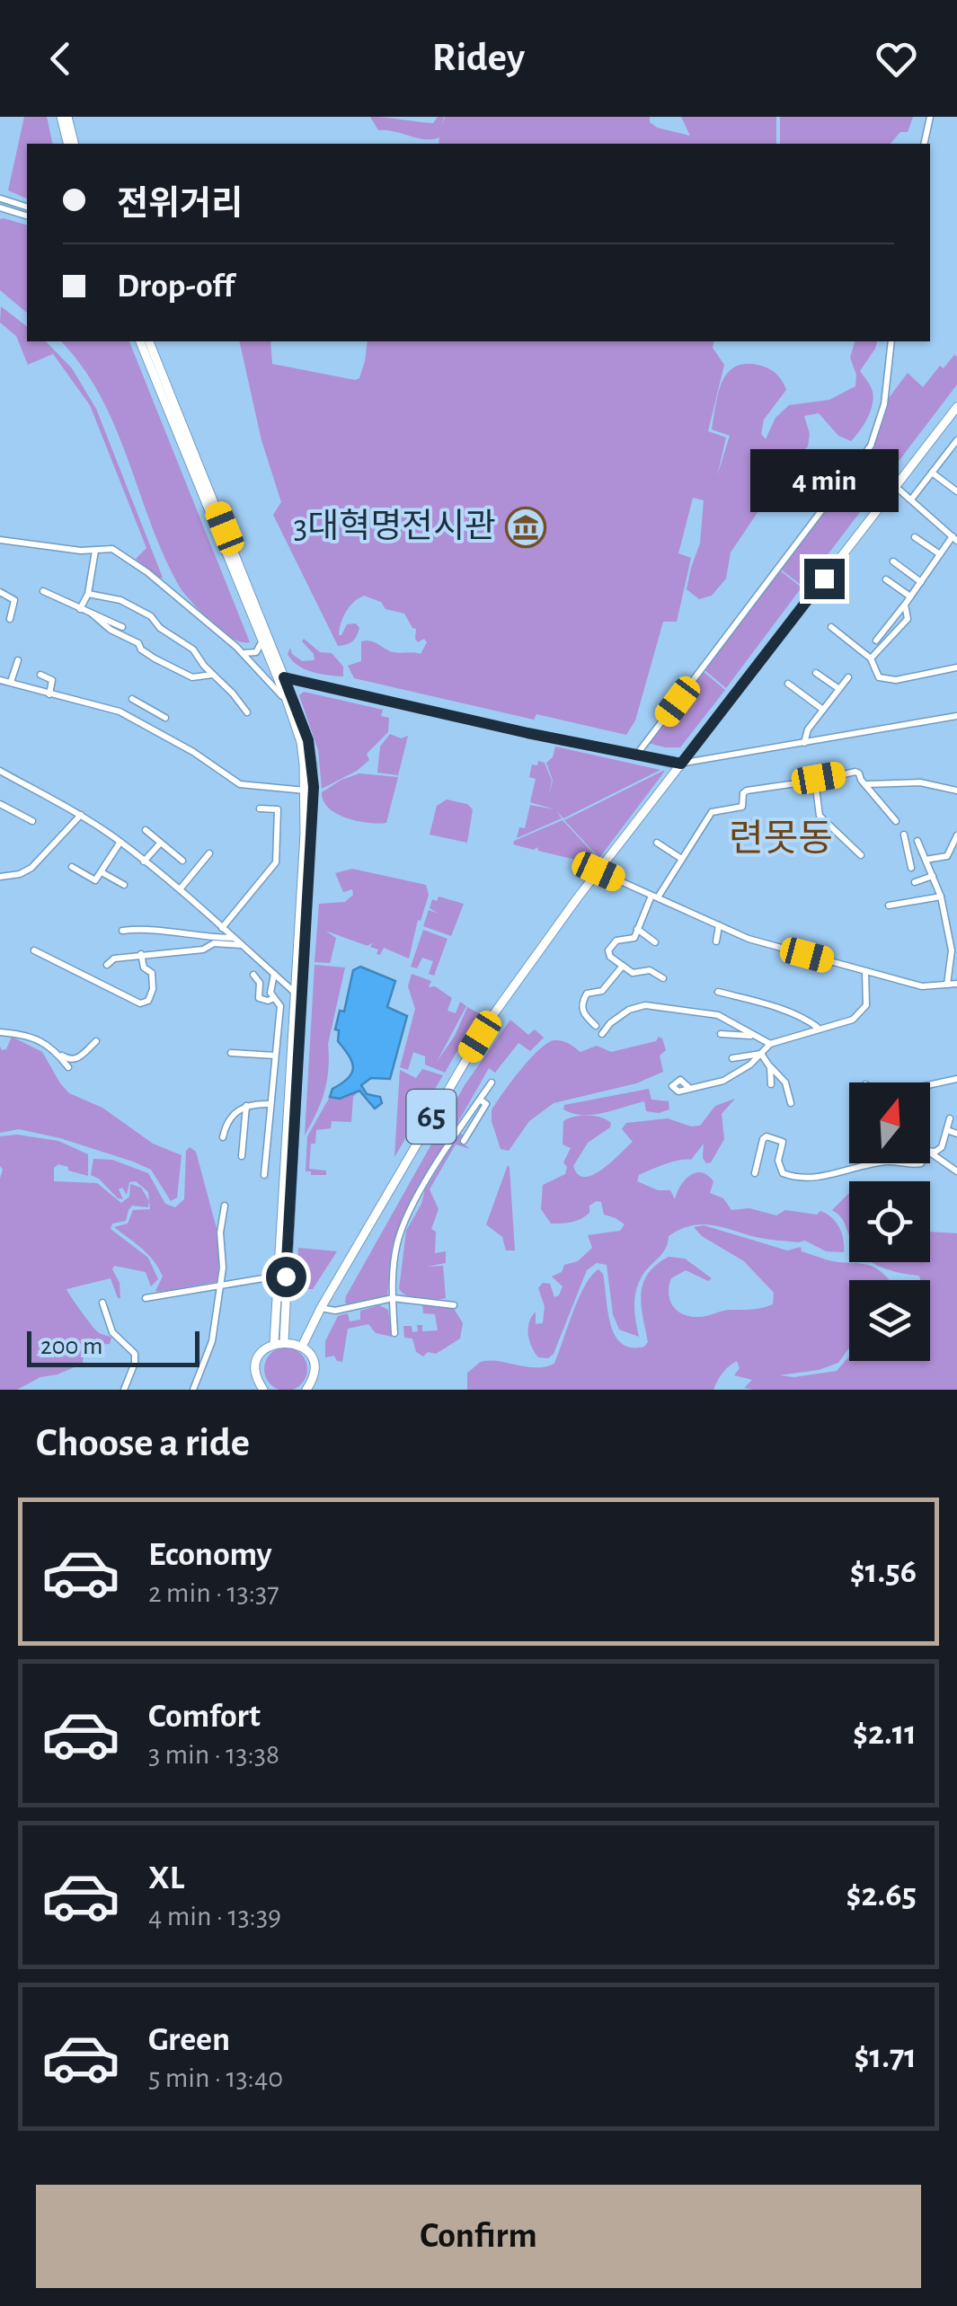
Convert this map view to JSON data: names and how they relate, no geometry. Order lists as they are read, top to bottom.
{
  "streets": {
    "main road": ["65"]
  },
  "districts": ["련못동"],
  "places": {
    "museum": ["3대혁명전시관"]
  },
  "scale_bar": "200 m",
  "north": "top",
  "page": {
    "header": "Ridey",
    "banner": ["전위거리", "Drop-off"],
    "bubble": "4 min",
    "scale": "200 m",
    "heading": "Choose a ride",
    "list": [
      {
        "name": "Economy",
        "note": "2 min · 13:37",
        "value": "$1.56"
      },
      {
        "name": "Comfort",
        "note": "3 min · 13:38",
        "value": "$2.11"
      },
      {
        "name": "XL",
        "note": "4 min · 13:39",
        "value": "$2.65"
      },
      {
        "name": "Green",
        "note": "5 min · 13:40",
        "value": "$1.71"
      }
    ],
    "buttons": "Confirm"
  }
}
